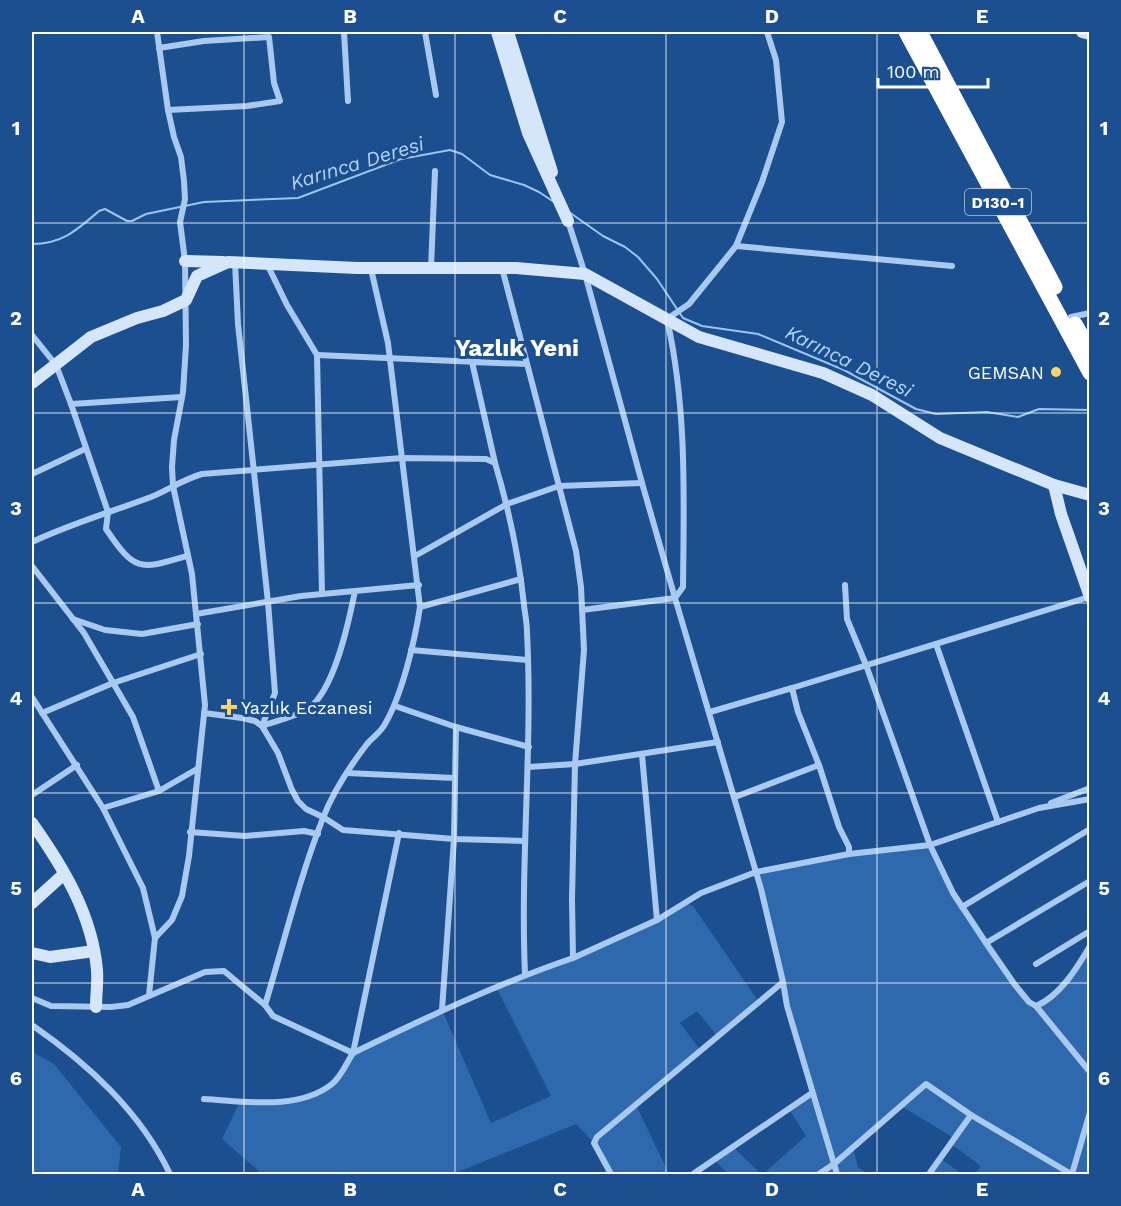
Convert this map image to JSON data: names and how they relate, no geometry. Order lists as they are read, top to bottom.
{
  "streets": {
    "highway": ["D130-1"]
  },
  "districts": ["Yazlık Yeni"],
  "water": ["Karınca Deresi"],
  "places": {
    "other": ["GEMSAN"],
    "health": ["Yazlık Eczanesi"]
  },
  "scale_bar": "100 m",
  "grid": {
    "columns": [
      "A",
      "B",
      "C",
      "D",
      "E"
    ],
    "rows": [
      "1",
      "2",
      "3",
      "4",
      "5",
      "6"
    ]
  }
}
